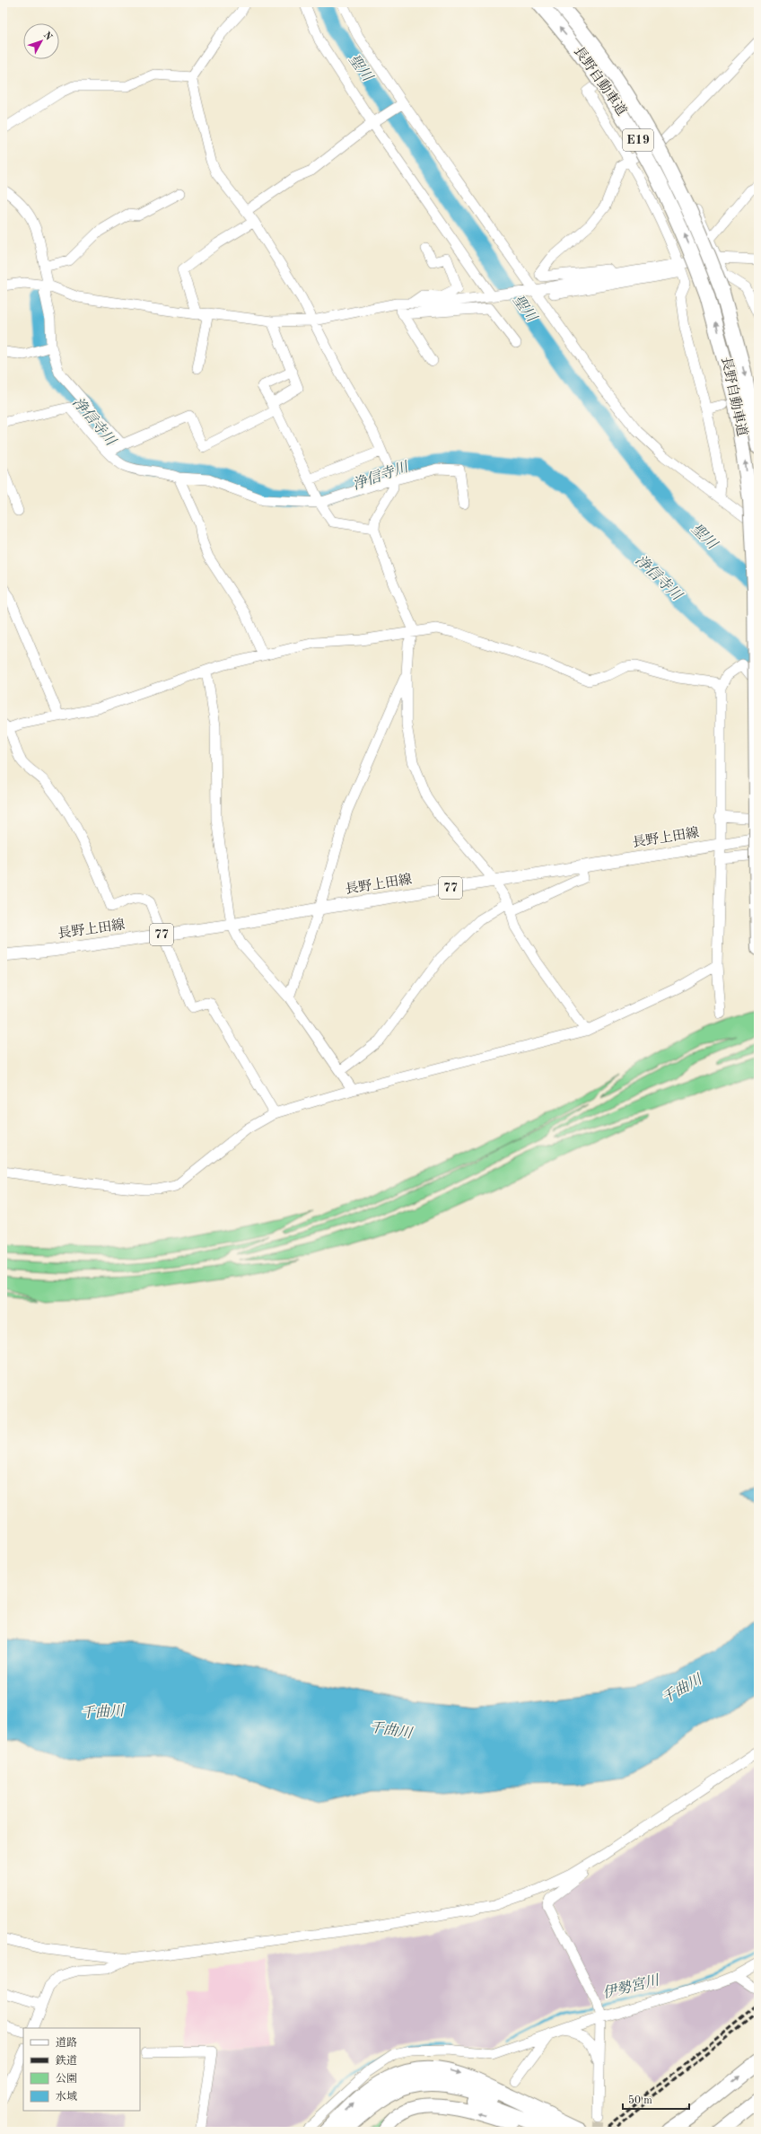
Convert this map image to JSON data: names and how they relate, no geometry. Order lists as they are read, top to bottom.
{
  "streets": {
    "highway": ["長野自動車道", "E19"],
    "main road": ["長野上田線", "77"]
  },
  "water": [
    "聖川",
    "浄信寺川",
    "千曲川",
    "伊勢宮川"
  ],
  "legend": [
    "道路",
    "鉄道",
    "公園",
    "水域"
  ],
  "scale_bar": "50 m",
  "north": "top right"
}
